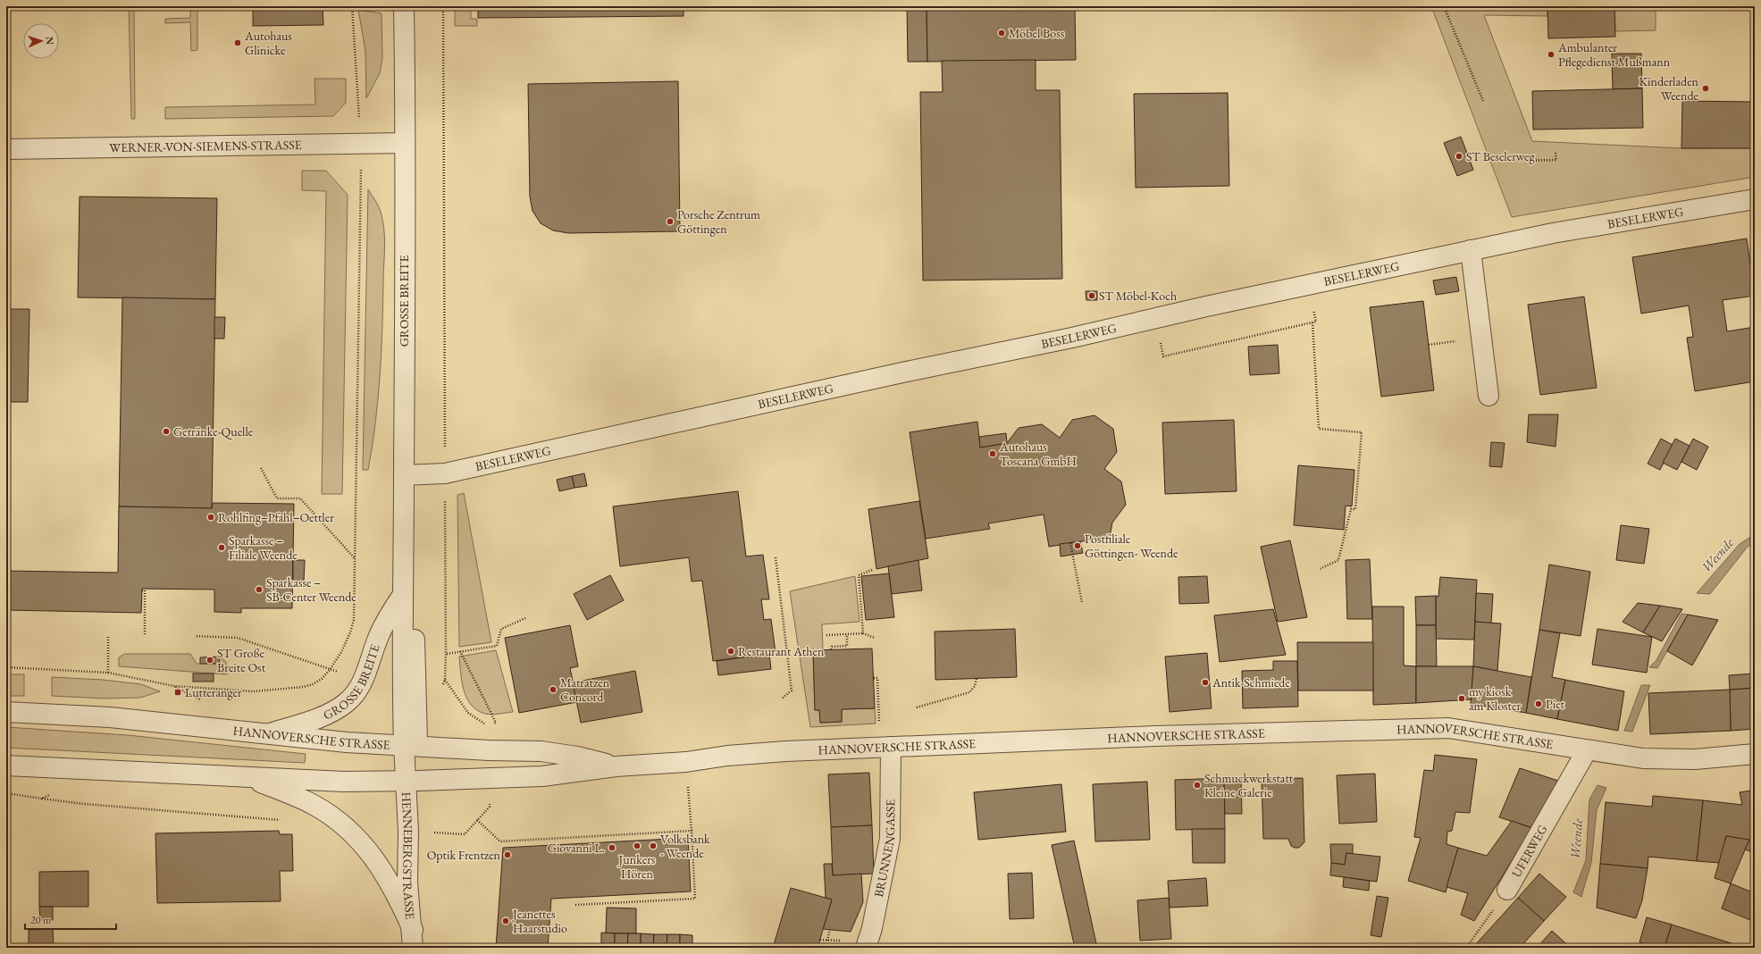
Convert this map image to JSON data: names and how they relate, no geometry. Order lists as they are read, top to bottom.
{
  "streets": {
    "street": [
      "WERNER-VON-SIEMENS-STRASSE",
      "BESELERWEG",
      "GROSSE BREITE",
      "HANNOVERSCHE STRASSE",
      "BRUNNENGASSE",
      "UFERWEG",
      "HENNEBERGSTRASSE"
    ]
  },
  "crossings": [
    ["WERNER-VON-SIEMENS-STRASSE", "GROSSE BREITE"],
    ["BESELERWEG", "GROSSE BREITE"],
    ["GROSSE BREITE", "HANNOVERSCHE STRASSE"],
    ["GROSSE BREITE", "HENNEBERGSTRASSE"],
    ["HANNOVERSCHE STRASSE", "BRUNNENGASSE"],
    ["HANNOVERSCHE STRASSE", "UFERWEG"],
    ["HANNOVERSCHE STRASSE", "HENNEBERGSTRASSE"]
  ],
  "water": ["Weende"],
  "places": {
    "other": [
      "Möbel Boss",
      "Autohaus Glinicke",
      "Ambulanter Pflegedienst Mußmann",
      "Kinderladen Weende",
      "ST Beselerweg",
      "Porsche Zentrum Göttingen",
      "ST Möbel-Koch",
      "Getränke-Quelle",
      "Autohaus Toscana GmbH",
      "Rohlfing–Pfahl–Oettler",
      "Postfiliale Göttingen- Weende",
      "Sparkasse – Filiale Weende",
      "Sparkasse – SB-Center Weende",
      "Restaurant Athen",
      "ST Große Breite Ost",
      "Antik-Schmiede",
      "Matratzen Concord",
      "my kiosk am Kloster",
      "Piet",
      "Schmuckwerkstatt Kleine Galerie",
      "Junkers Hören",
      "Volksbank - Weende",
      "Giovanni L.",
      "Optik Frentzen",
      "Jeanettes Haarstudio"
    ],
    "transit": ["Lutteranger"]
  },
  "scale_bar": "20 m",
  "north": "right"
}
